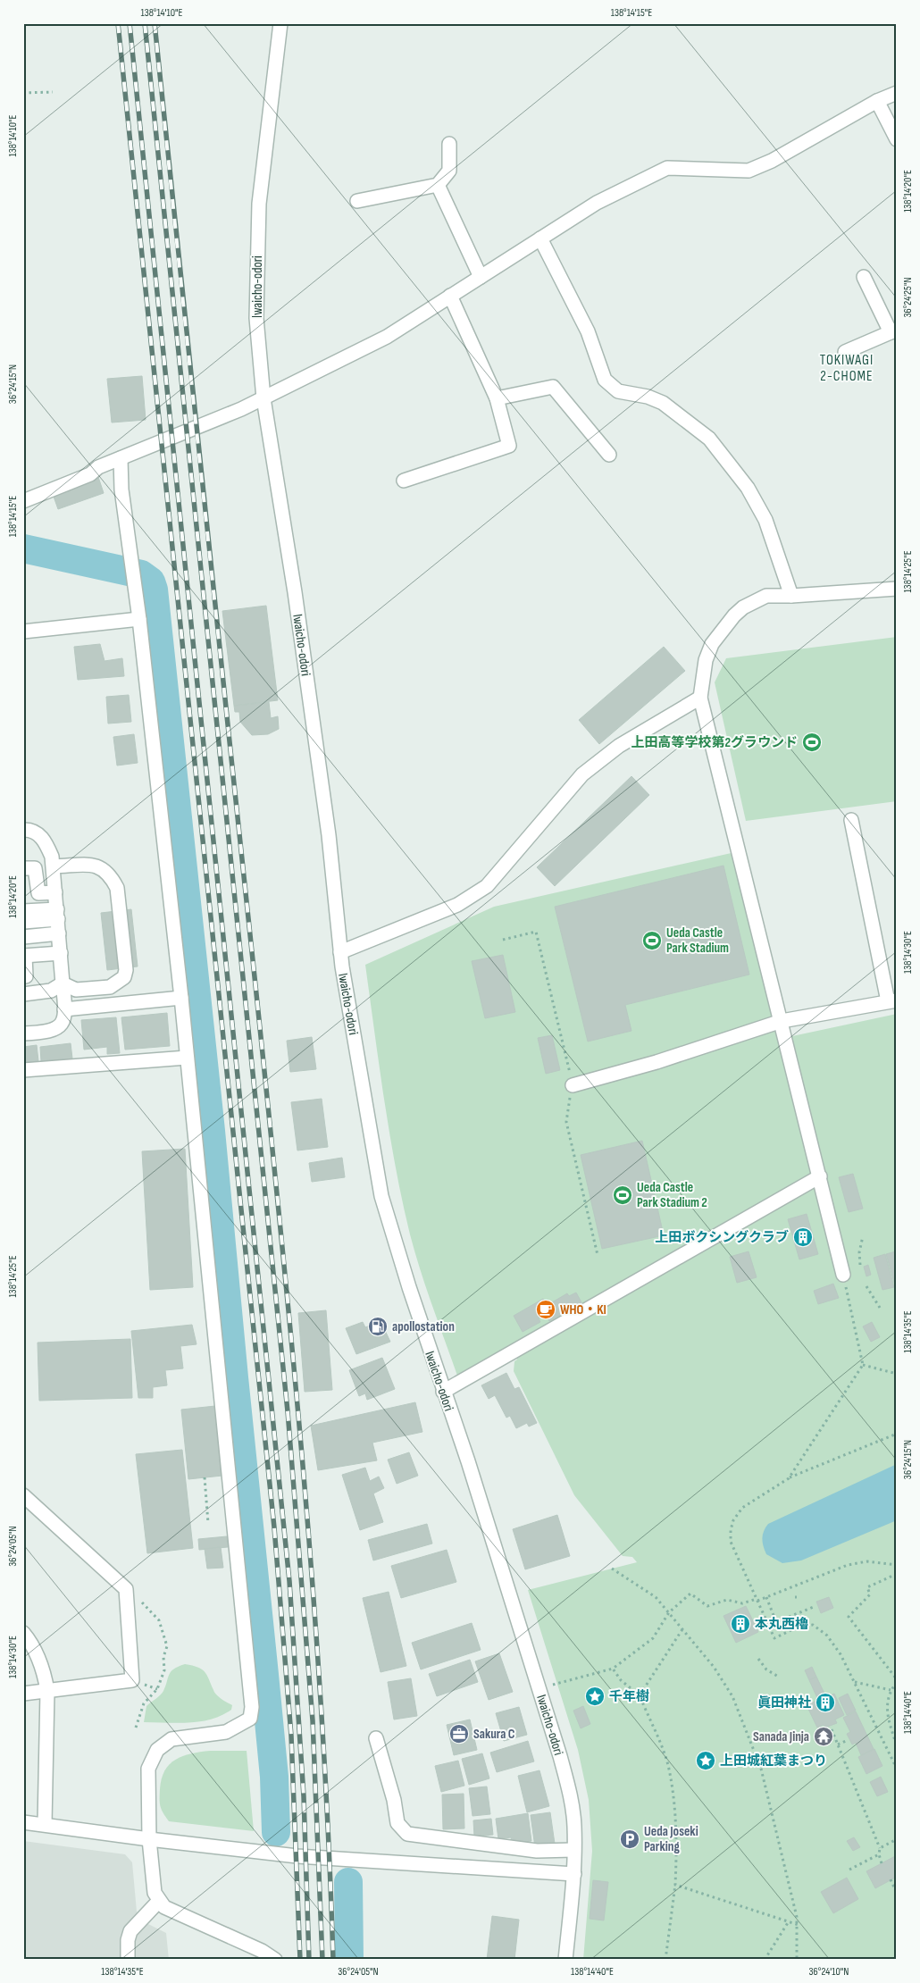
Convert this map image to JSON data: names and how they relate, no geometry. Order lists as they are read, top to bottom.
{
  "streets": {
    "street": ["Iwaicho-odori"]
  },
  "districts": ["TOKIWAGI 2-CHOME"],
  "places": {
    "sports": ["上田高等学校第2グラウンド", "Ueda Castle Park Stadium", "Ueda Castle Park Stadium 2"],
    "building": ["上田ボクシングクラブ", "本丸西櫓", "眞田神社"],
    "cafe": ["WHO・KI"],
    "fuel station": ["apollostation"],
    "place": ["千年樹", "上田城紅葉まつり"],
    "office": ["Sakura C"],
    "temple": ["Sanada Jinja"],
    "parking": ["Ueda Joseki Parking"]
  },
  "coordinates": [
    "138°14'10\"E",
    "138°14'15\"E",
    "138°14'20\"E",
    "36°24'25\"N",
    "36°24'15\"N",
    "138°14'25\"E",
    "138°14'30\"E",
    "138°14'35\"E",
    "36°24'05\"N",
    "138°14'40\"E",
    "36°24'10\"N"
  ]
}
